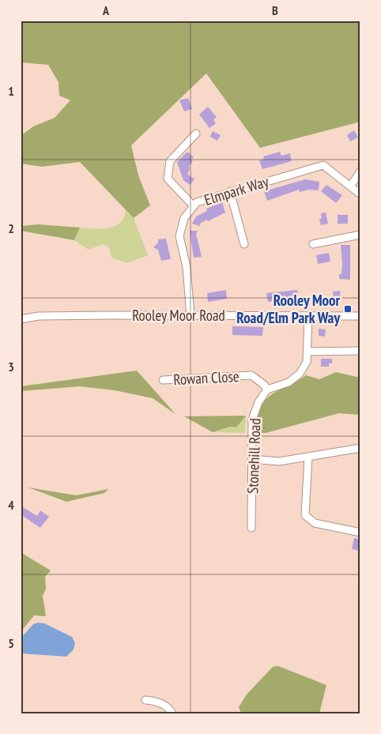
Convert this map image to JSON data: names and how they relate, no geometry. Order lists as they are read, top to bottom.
{
  "streets": {
    "street": [
      "Elmpark Way",
      "Rooley Moor Road",
      "Rowan Close",
      "Stonehill Road"
    ]
  },
  "crossings": [
    ["Elmpark Way", "Rooley Moor Road"],
    ["Rowan Close", "Stonehill Road"]
  ],
  "places": {
    "transit": ["Rooley Moor Road/Elm Park Way"]
  },
  "grid": {
    "columns": ["A", "B"],
    "rows": [
      "1",
      "2",
      "3",
      "4",
      "5"
    ]
  }
}
